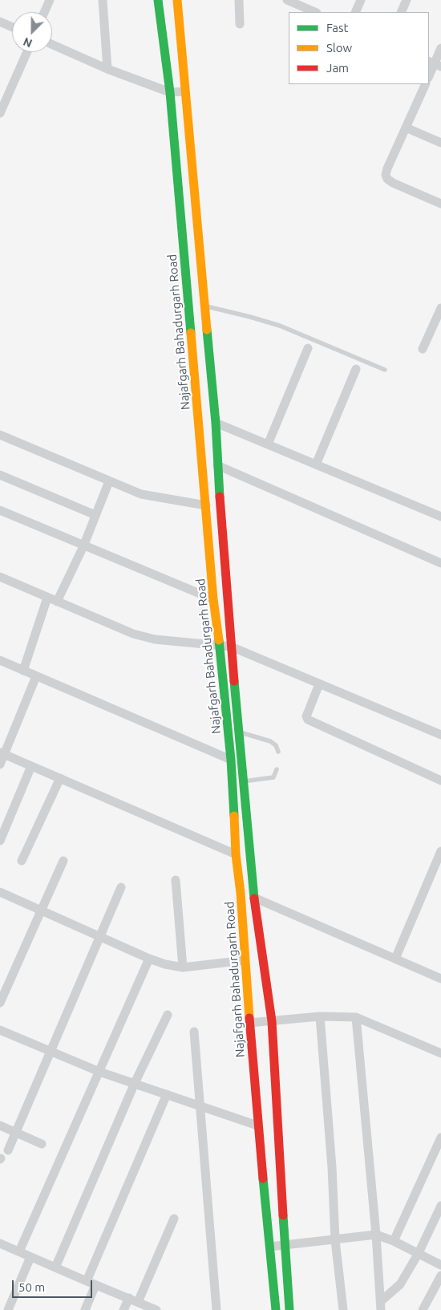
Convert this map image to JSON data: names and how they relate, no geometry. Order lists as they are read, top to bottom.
{
  "streets": {
    "main road": ["Najafgarh Bahadurgarh Road"]
  },
  "legend": ["Fast", "Slow", "Jam"],
  "scale_bar": "50 m",
  "north": "bottom left"
}
